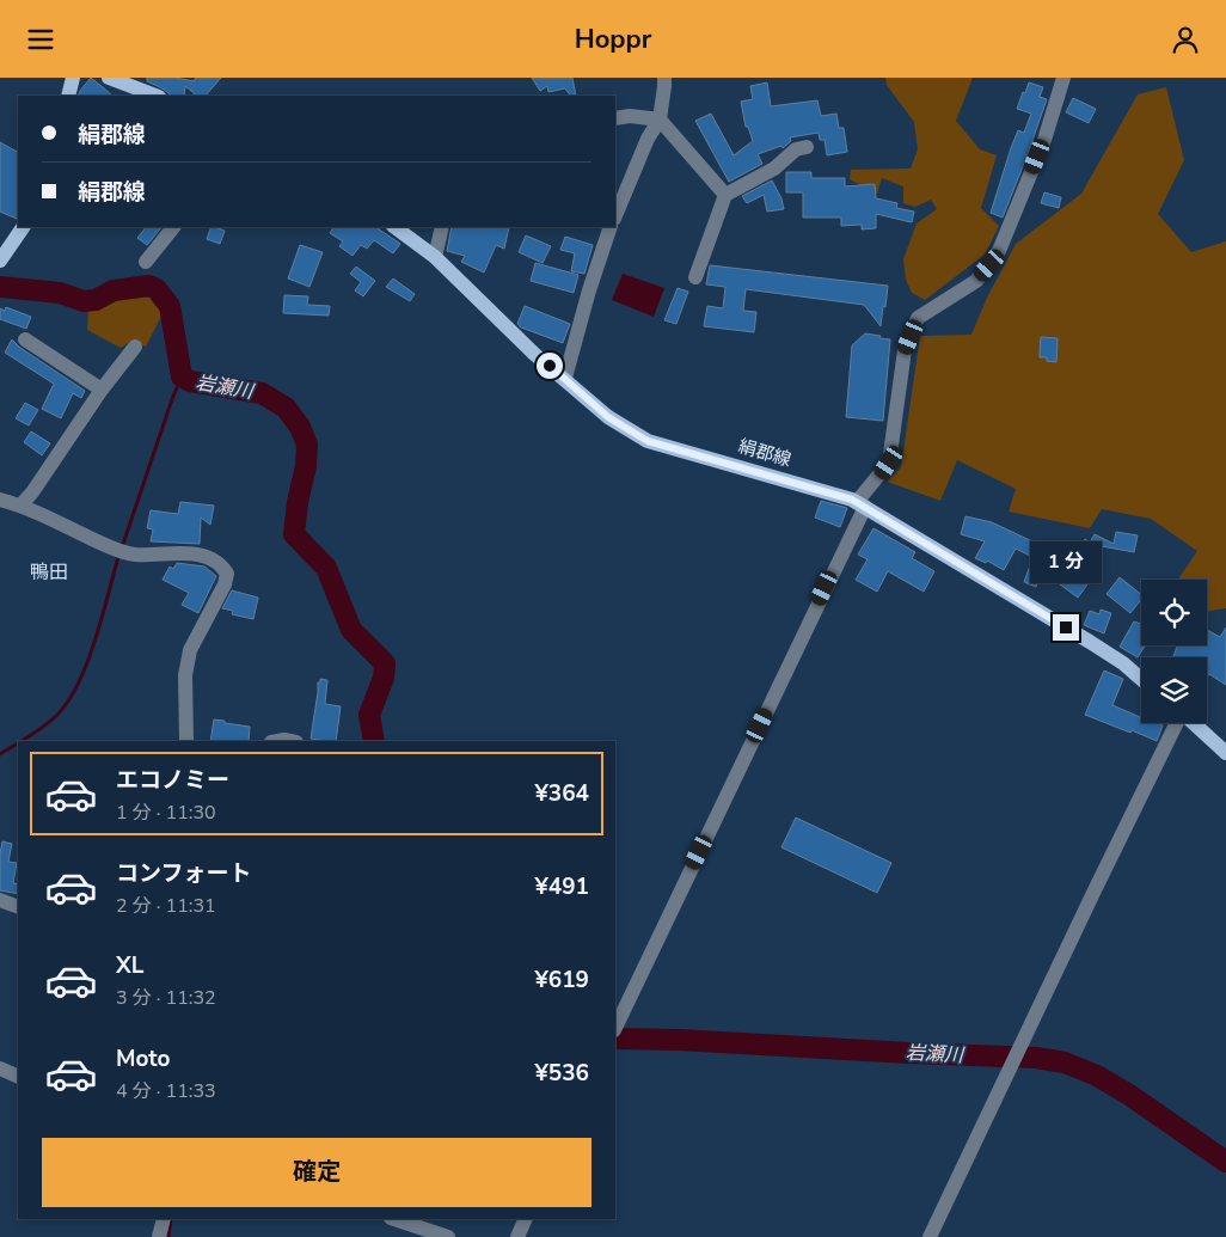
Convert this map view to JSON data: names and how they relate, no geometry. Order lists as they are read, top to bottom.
{
  "streets": {
    "main road": ["絹郡線"]
  },
  "districts": ["鴨田"],
  "water": ["岩瀬川"],
  "page": {
    "header": "Hoppr",
    "banner": ["絹郡線", "絹郡線"],
    "bubble": "1 分",
    "list": [
      {
        "name": "エコノミー",
        "note": "1 分 · 11:30",
        "value": "¥364"
      },
      {
        "name": "コンフォート",
        "note": "2 分 · 11:31",
        "value": "¥491"
      },
      {
        "name": "XL",
        "note": "3 分 · 11:32",
        "value": "¥619"
      },
      {
        "name": "Moto",
        "note": "4 分 · 11:33",
        "value": "¥536"
      }
    ],
    "buttons": "確定"
  }
}
